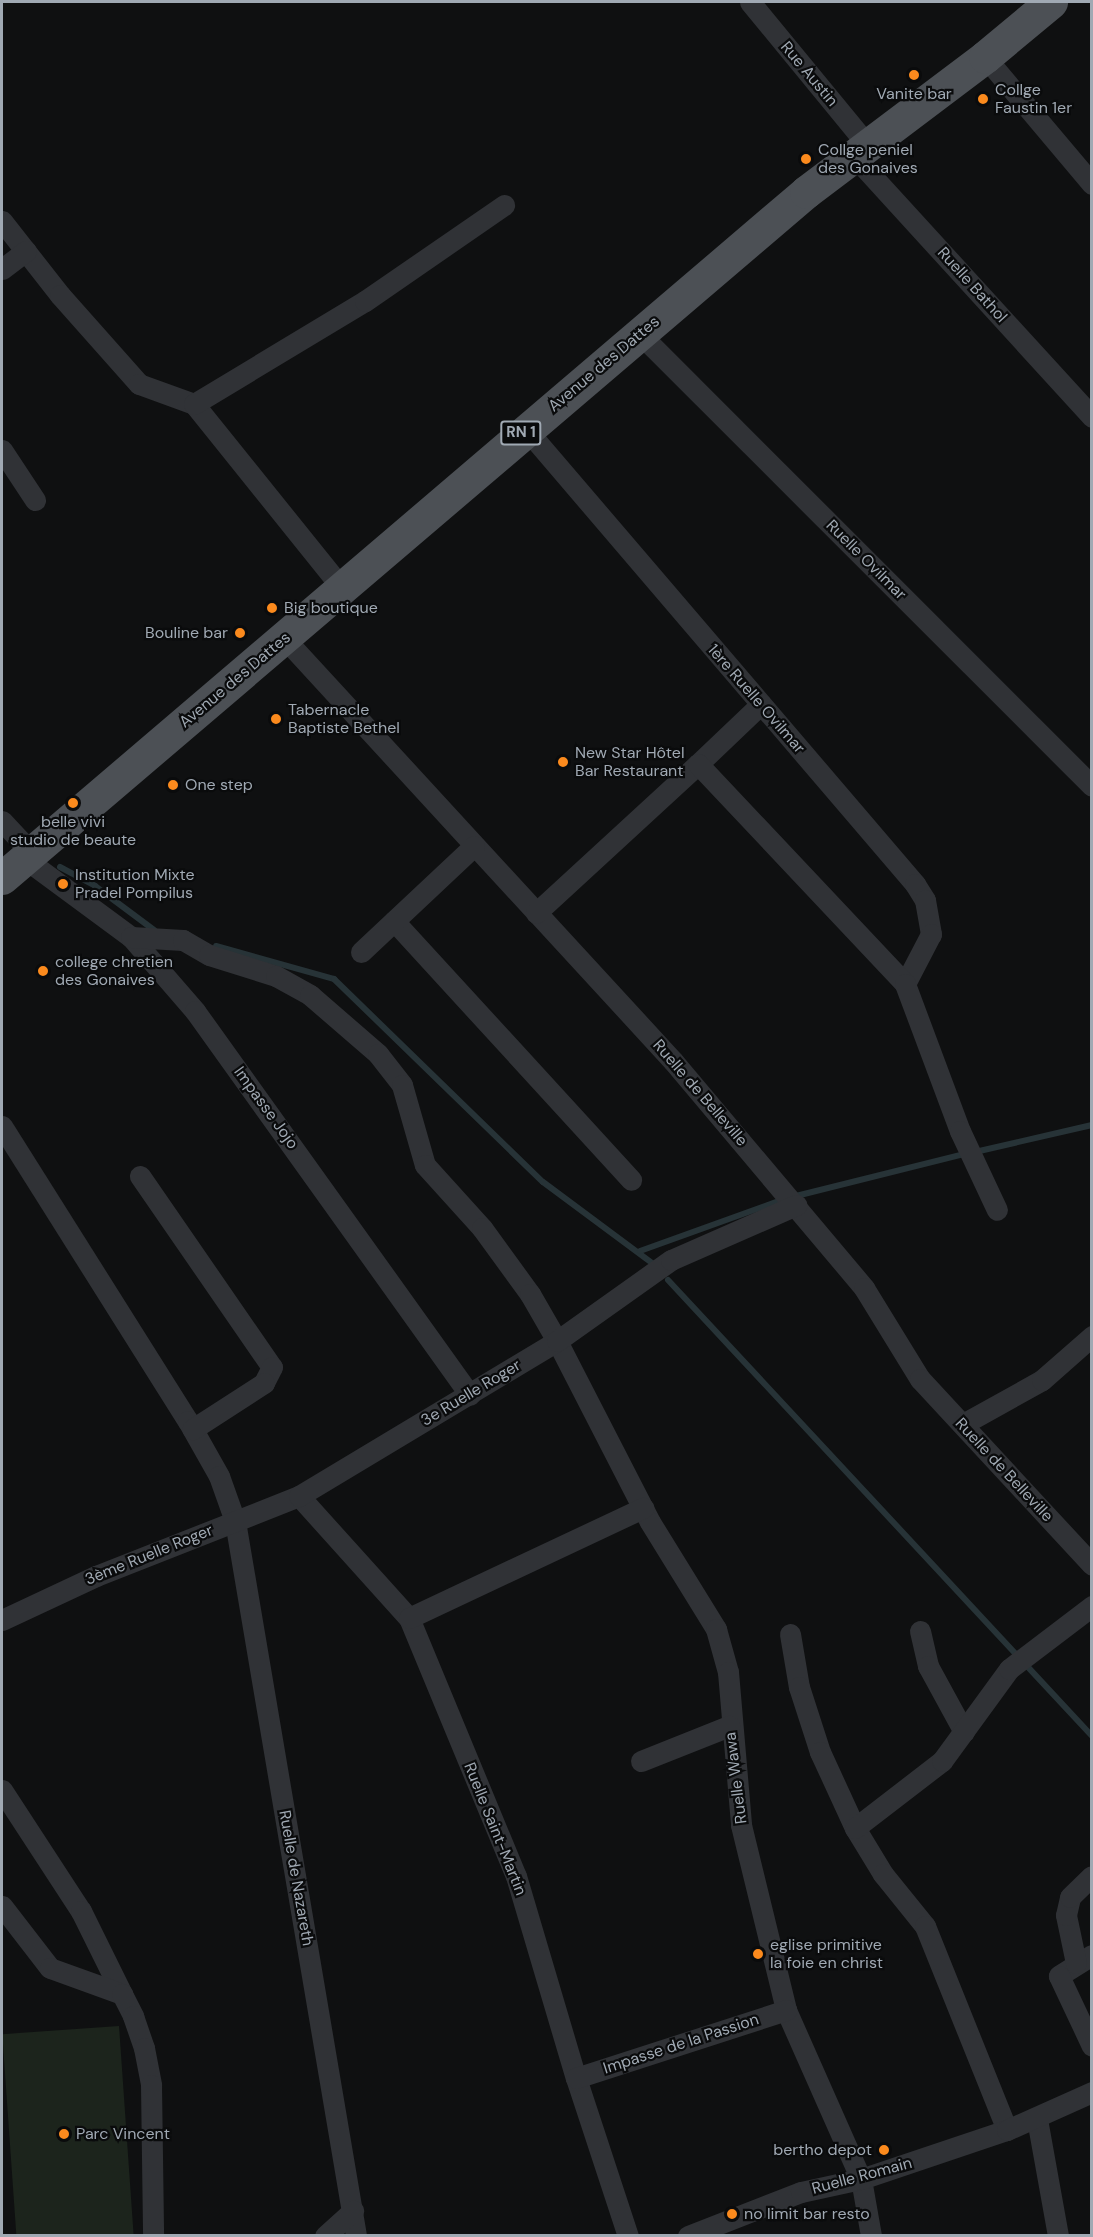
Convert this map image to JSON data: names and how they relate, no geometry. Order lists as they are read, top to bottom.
{
  "streets": {
    "main road": ["Avenue des Dattes", "RN 1"],
    "street": [
      "Rue Austin",
      "Ruelle Bathol",
      "Ruelle Ovilmar",
      "1ère Ruelle Ovilmar",
      "Ruelle de Belleville",
      "Impasse Jojo",
      "3e Ruelle Roger",
      "3ème Ruelle Roger",
      "Ruelle Wawa",
      "Ruelle Saint-Martin",
      "Ruelle de Nazareth",
      "Impasse de la Passion",
      "Ruelle Romain"
    ]
  },
  "crossings": [
    ["Rue Austin", "Ruelle Bathol"],
    ["Rue Austin", "Avenue des Dattes"],
    ["Ruelle Bathol", "Avenue des Dattes"],
    ["Avenue des Dattes", "Ruelle Ovilmar"],
    ["Avenue des Dattes", "1ère Ruelle Ovilmar"],
    ["Avenue des Dattes", "Ruelle de Belleville"],
    ["Avenue des Dattes", "Impasse Jojo"],
    ["Ruelle de Belleville", "3e Ruelle Roger"],
    ["Impasse Jojo", "3e Ruelle Roger"],
    ["Impasse Jojo", "Ruelle Wawa"],
    ["3e Ruelle Roger", "3ème Ruelle Roger"],
    ["3e Ruelle Roger", "Ruelle Wawa"],
    ["3e Ruelle Roger", "Ruelle Saint-Martin"],
    ["3ème Ruelle Roger", "Ruelle Saint-Martin"],
    ["3ème Ruelle Roger", "Ruelle de Nazareth"],
    ["Ruelle Wawa", "Impasse de la Passion"],
    ["Ruelle Wawa", "Ruelle Romain"],
    ["Ruelle Saint-Martin", "Impasse de la Passion"]
  ],
  "places": [
    "Vanite bar",
    "Collge Faustin 1er",
    "Collge peniel des Gonaives",
    "Big boutique",
    "Bouline bar",
    "Tabernacle Baptiste Bethel",
    "New Star Hôtel Bar Restaurant",
    "One step",
    "belle vivi studio de beaute",
    "Institution Mixte Pradel Pompilus",
    "college chretien des Gonaives",
    "eglise primitive la foie en christ",
    "Parc Vincent",
    "bertho depot",
    "no limit bar resto"
  ]
}
